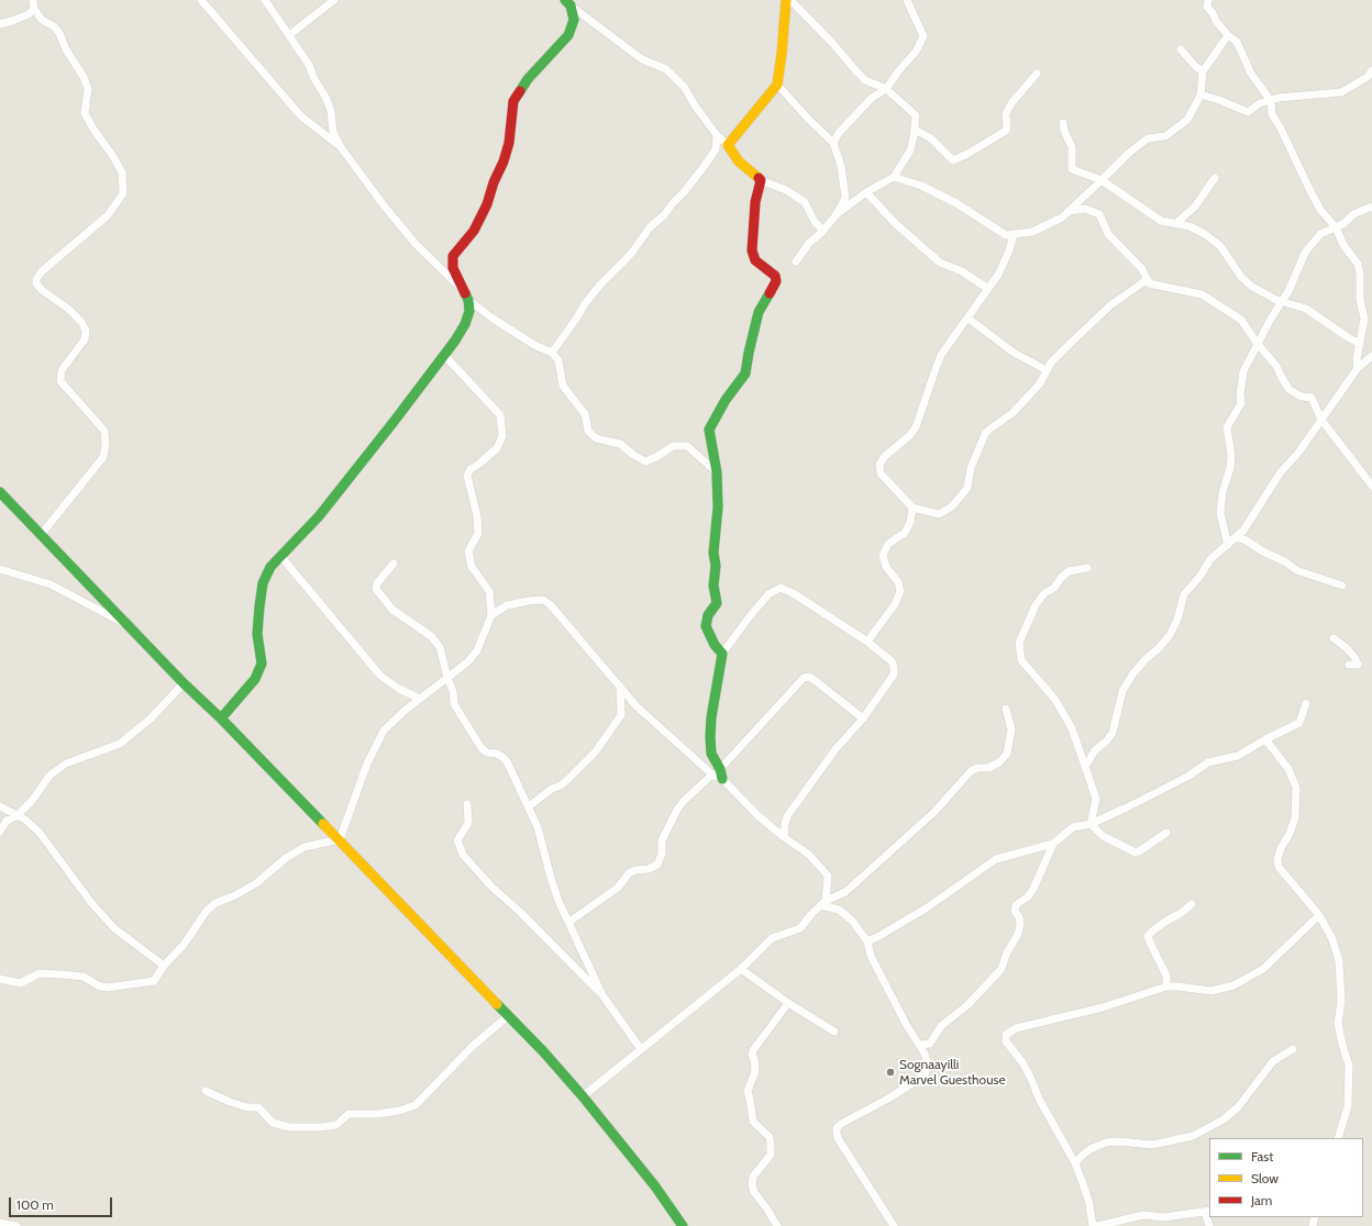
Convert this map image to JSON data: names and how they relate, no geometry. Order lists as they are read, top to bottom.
{
  "places": ["Sognaayilli Marvel Guesthouse"],
  "legend": ["Fast", "Slow", "Jam"],
  "scale_bar": "100 m"
}
